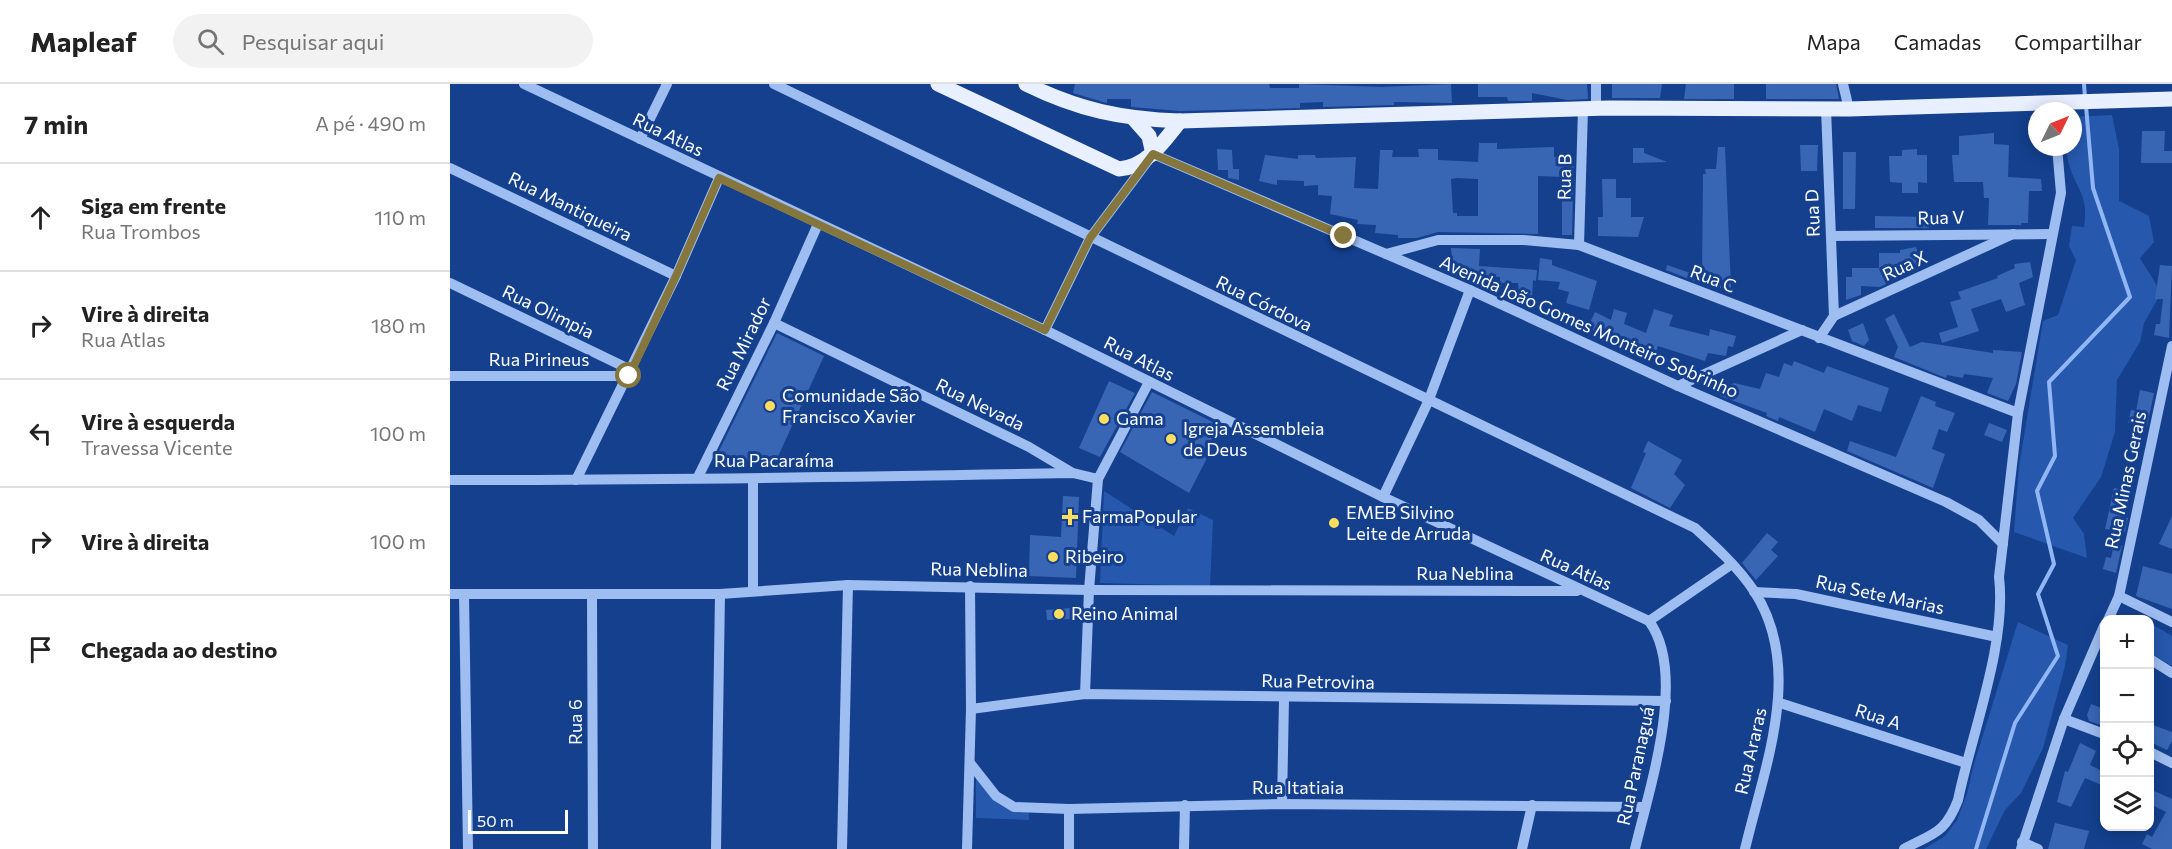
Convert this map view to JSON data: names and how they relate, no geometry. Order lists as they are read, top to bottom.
{
  "streets": {
    "street": [
      "Rua Atlas",
      "Rua B",
      "Rua Mantiqueira",
      "Rua D",
      "Rua V",
      "Rua X",
      "Rua C",
      "Rua Córdova",
      "Rua Olimpia",
      "Avenida João Gomes Monteiro Sobrinho",
      "Rua Mirador",
      "Rua Pirineus",
      "Rua Nevada",
      "Rua Pacaraíma",
      "Rua Minas Gerais",
      "Rua Neblina",
      "Rua Sete Marias",
      "Rua Petrovina",
      "Rua A",
      "Rua 6",
      "Rua Araras",
      "Rua Paranaguá",
      "Rua Itatiaia"
    ]
  },
  "crossings": [
    ["Rua Atlas", "Rua Mirador"],
    ["Rua Atlas", "Rua Neblina"],
    ["Rua Atlas", "Rua Paranaguá"],
    ["Rua B", "Rua C"],
    ["Rua D", "Rua V"],
    ["Rua D", "Rua X"],
    ["Rua V", "Rua X"],
    ["Rua C", "Avenida João Gomes Monteiro Sobrinho"],
    ["Rua Córdova", "Rua Araras"],
    ["Rua Olimpia", "Rua Pirineus"],
    ["Rua Mirador", "Rua Nevada"],
    ["Rua Mirador", "Rua Pacaraíma"],
    ["Rua Nevada", "Rua Pacaraíma"],
    ["Rua Neblina", "Rua 6"],
    ["Rua Sete Marias", "Rua Araras"],
    ["Rua Petrovina", "Rua Paranaguá"],
    ["Rua A", "Rua Araras"],
    ["Rua Paranaguá", "Rua Itatiaia"]
  ],
  "places": {
    "other": [
      "Comunidade São Francisco Xavier",
      "Gama",
      "Igreja Assembleia de Deus",
      "EMEB Silvino Leite de Arruda",
      "Ribeiro",
      "Reino Animal"
    ],
    "health": ["FarmaPopular"]
  },
  "scale_bar": "50 m",
  "north": "top right",
  "page": {
    "header": "Mapleaf",
    "search": "Pesquisar aqui",
    "nav": ["Mapa", "Camadas", "Compartilhar"],
    "heading": ["7 min", "A pé · 490 m"],
    "list": [
      ["Siga em frente", "Rua Trombos", "110 m"],
      ["Vire à direita", "Rua Atlas", "180 m"],
      ["Vire à esquerda", "Travessa Vicente", "100 m"],
      ["Vire à direita", "100 m"],
      "Chegada ao destino"
    ],
    "map_buttons": ["+", "−"],
    "scale": "50 m"
  }
}
